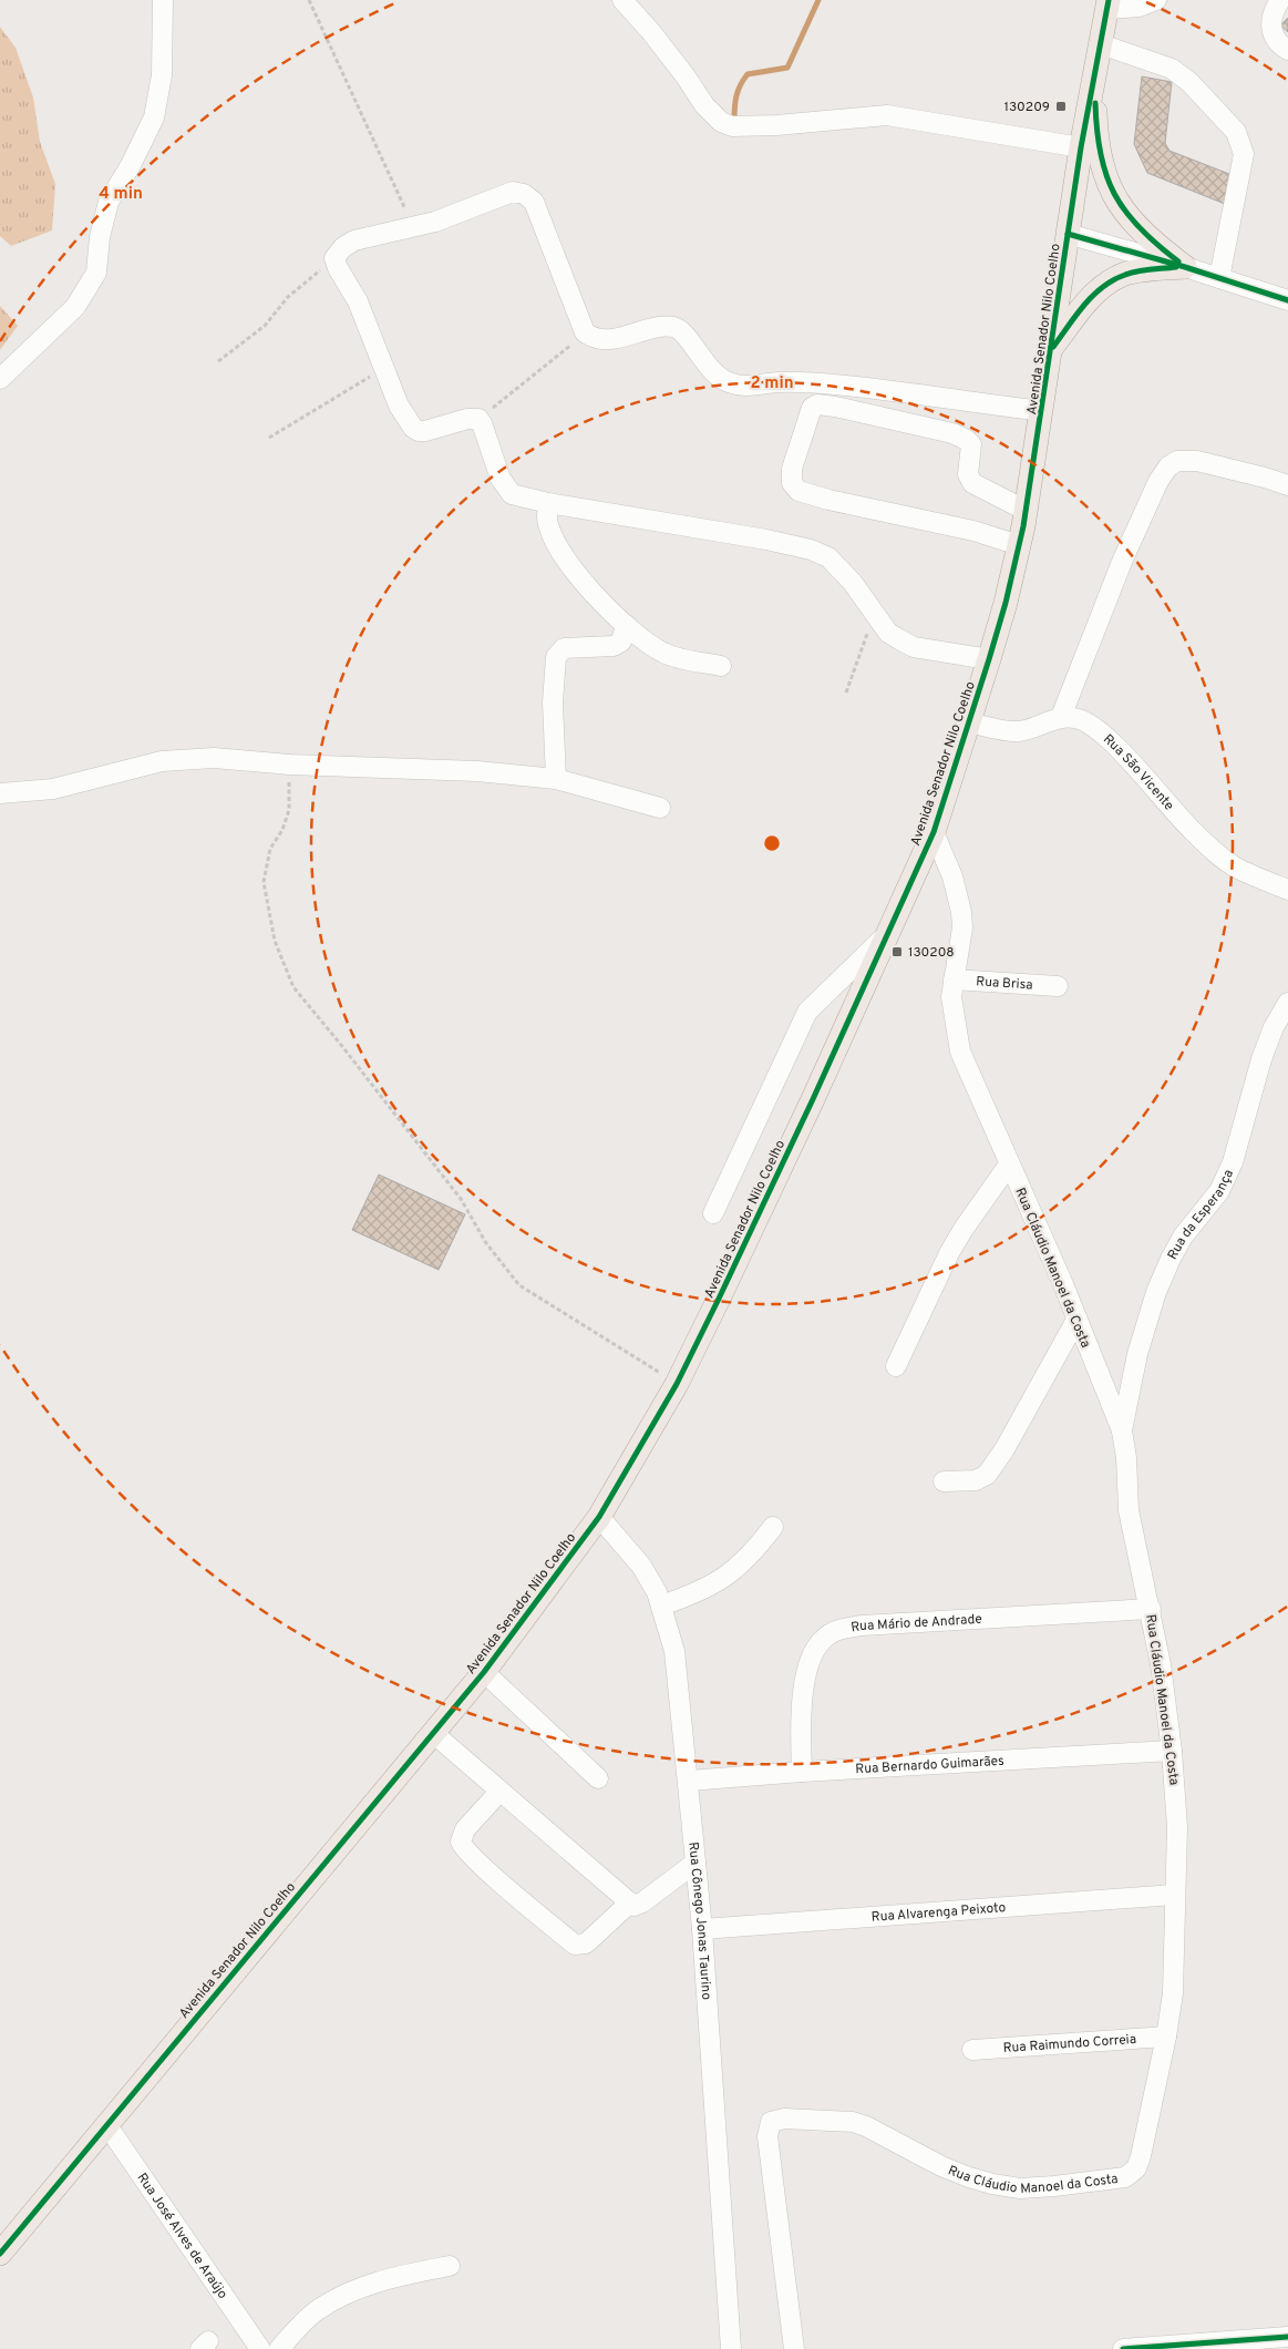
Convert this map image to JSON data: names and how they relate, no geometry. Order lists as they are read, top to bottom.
{
  "streets": {
    "main road": ["Avenida Senador Nilo Coelho"],
    "street": [
      "Rua São Vicente",
      "Rua Brisa",
      "Rua da Esperança",
      "Rua Cláudio Manoel da Costa",
      "Rua Mário de Andrade",
      "Rua Bernardo Guimarães",
      "Rua Alvarenga Peixoto",
      "Rua Cônego Jonas Taurino",
      "Rua Raimundo Correia",
      "Rua José Alves de Araújo"
    ]
  },
  "crossings": [
    ["Avenida Senador Nilo Coelho", "Rua Cláudio Manoel da Costa"],
    ["Avenida Senador Nilo Coelho", "Rua Cônego Jonas Taurino"],
    ["Avenida Senador Nilo Coelho", "Rua José Alves de Araújo"],
    ["Rua Brisa", "Rua Cláudio Manoel da Costa"],
    ["Rua da Esperança", "Rua Cláudio Manoel da Costa"],
    ["Rua Cláudio Manoel da Costa", "Rua Mário de Andrade"],
    ["Rua Cláudio Manoel da Costa", "Rua Bernardo Guimarães"],
    ["Rua Cláudio Manoel da Costa", "Rua Alvarenga Peixoto"],
    ["Rua Cláudio Manoel da Costa", "Rua Raimundo Correia"],
    ["Rua Mário de Andrade", "Rua Bernardo Guimarães"],
    ["Rua Bernardo Guimarães", "Rua Cônego Jonas Taurino"],
    ["Rua Alvarenga Peixoto", "Rua Cônego Jonas Taurino"]
  ],
  "places": {
    "transit": ["130209", "130208"]
  },
  "rings": ["4 min", "2 min"]
}
